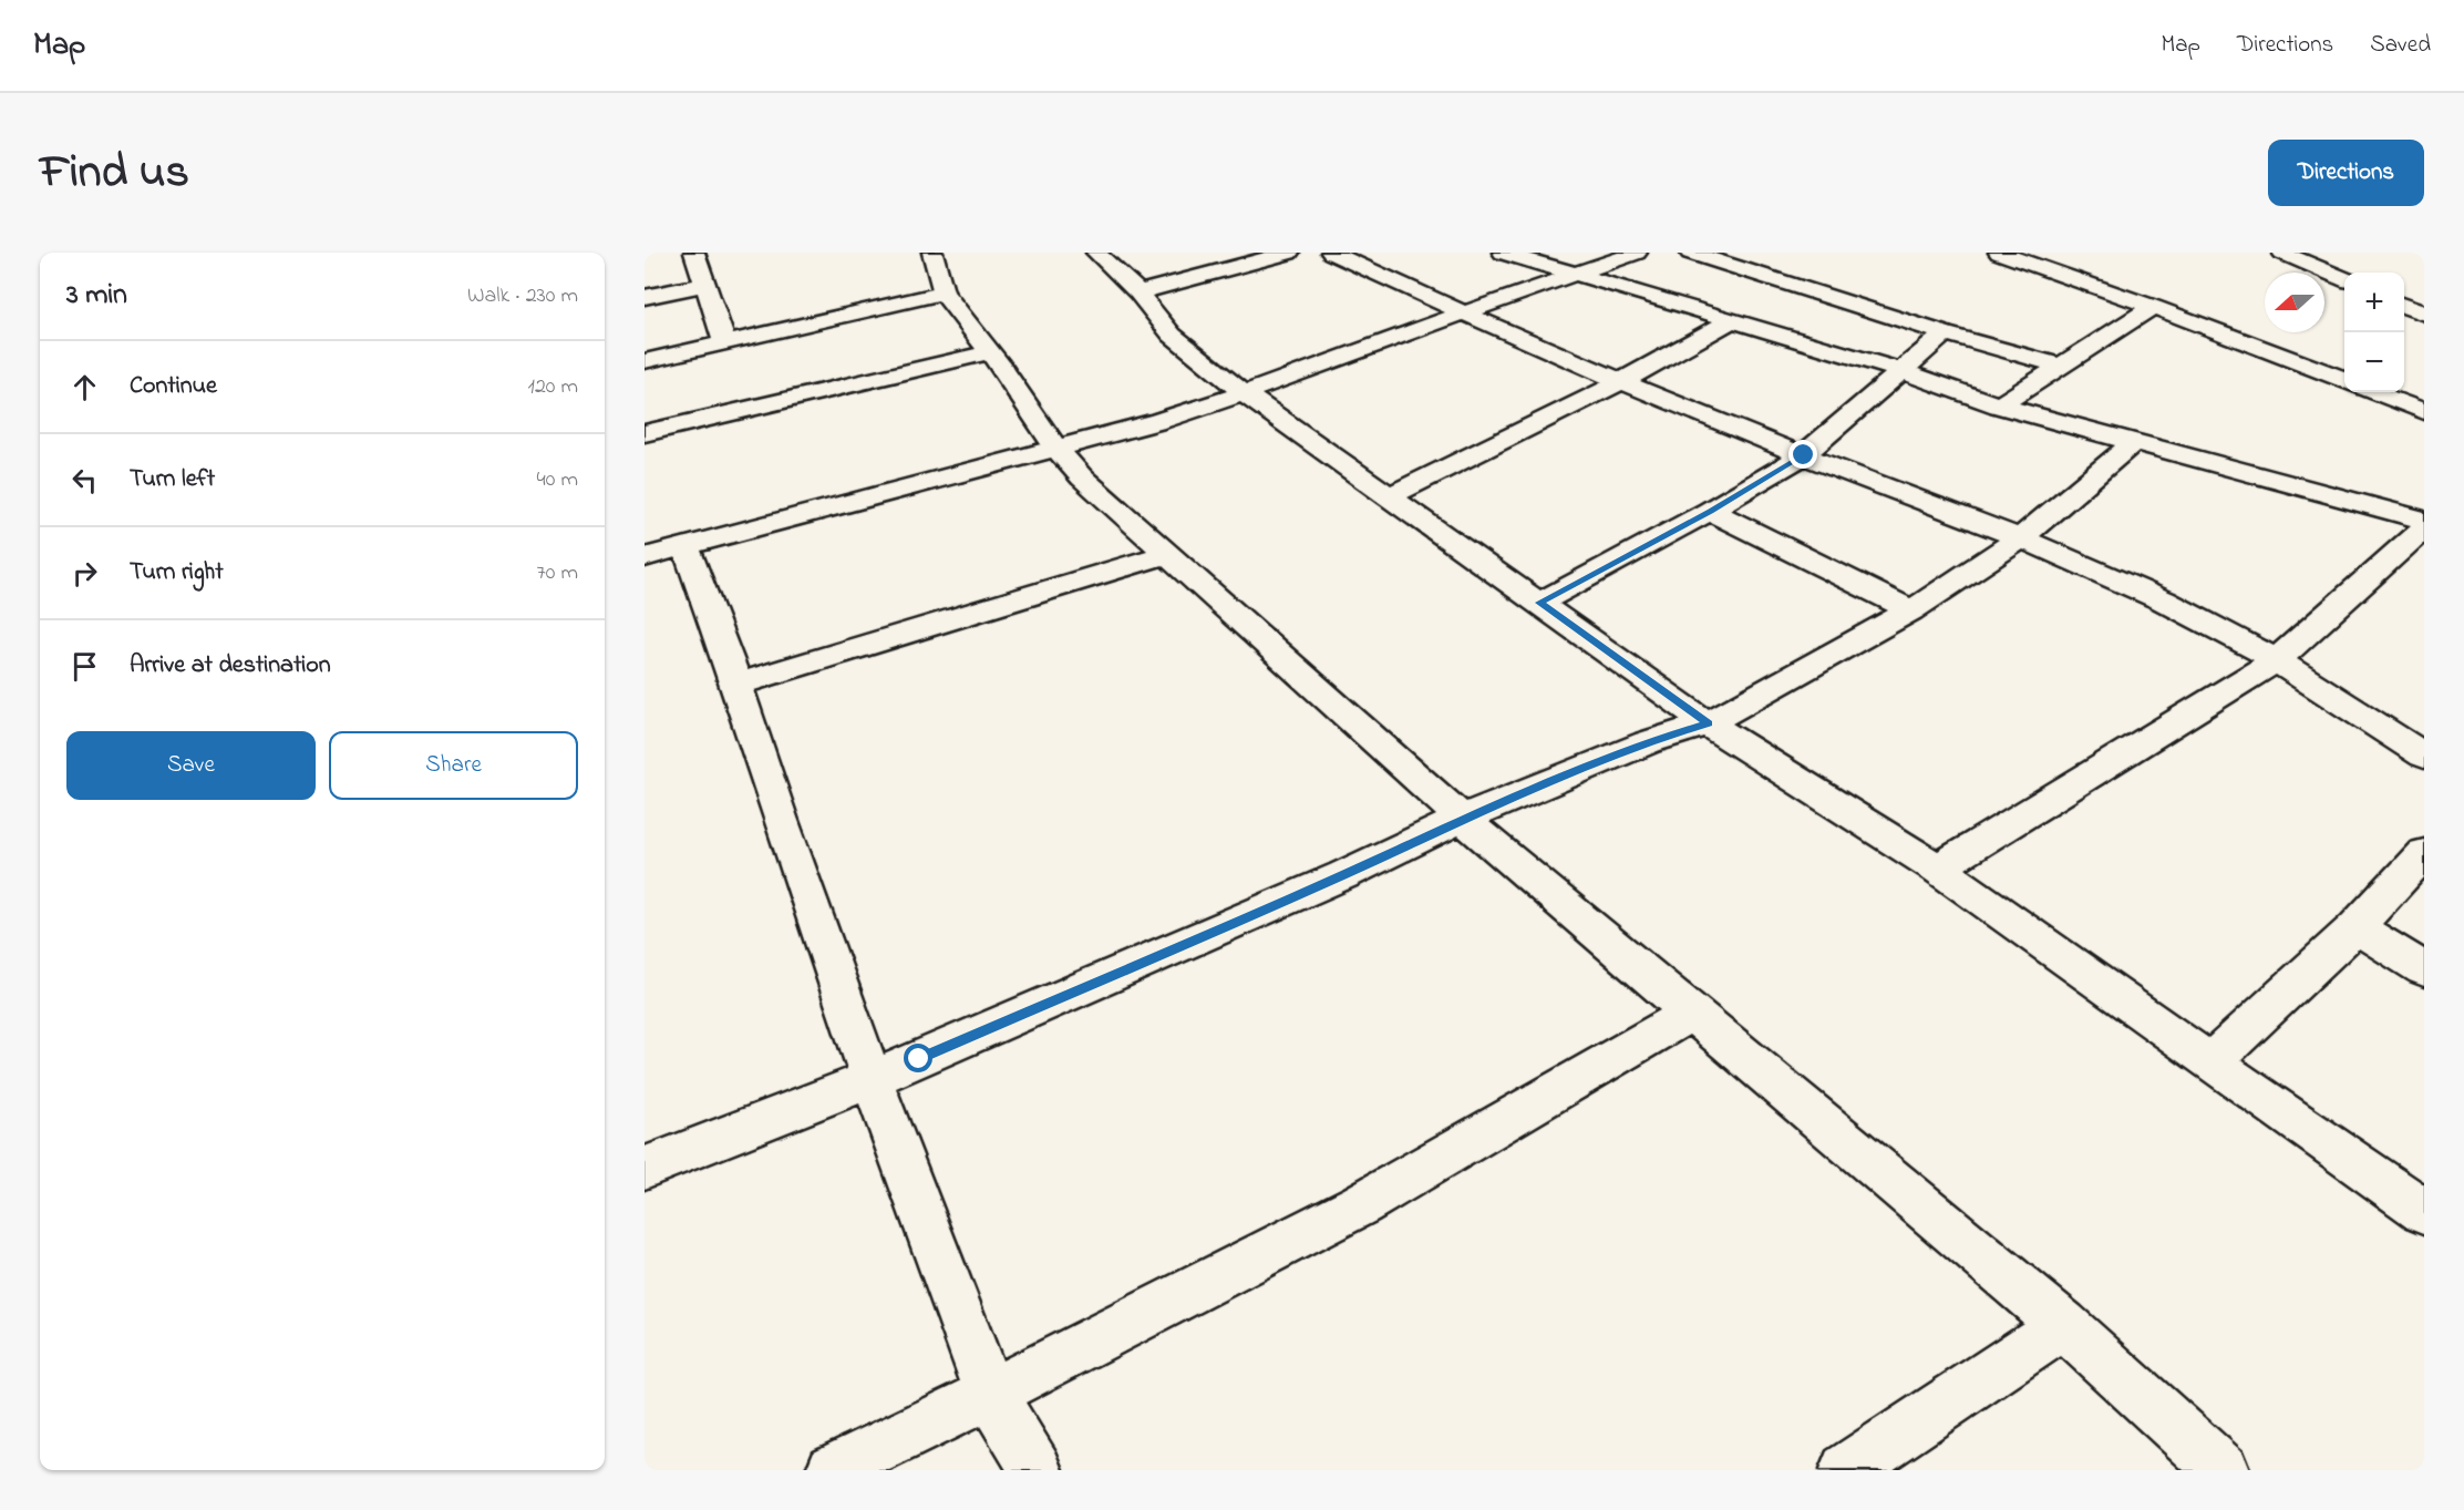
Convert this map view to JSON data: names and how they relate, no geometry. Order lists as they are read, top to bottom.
{
  "north": "left",
  "page": {
    "header": "Map",
    "nav": ["Map", "Directions", "Saved"],
    "title": "Find us",
    "buttons": [
      "Directions",
      ["Save", "Share"]
    ],
    "heading": ["3 min", "Walk · 230 m"],
    "map_buttons": ["+", "−"],
    "list": [
      ["Continue", "120 m"],
      ["Turn left", "40 m"],
      ["Turn right", "70 m"],
      "Arrive at destination"
    ]
  }
}
